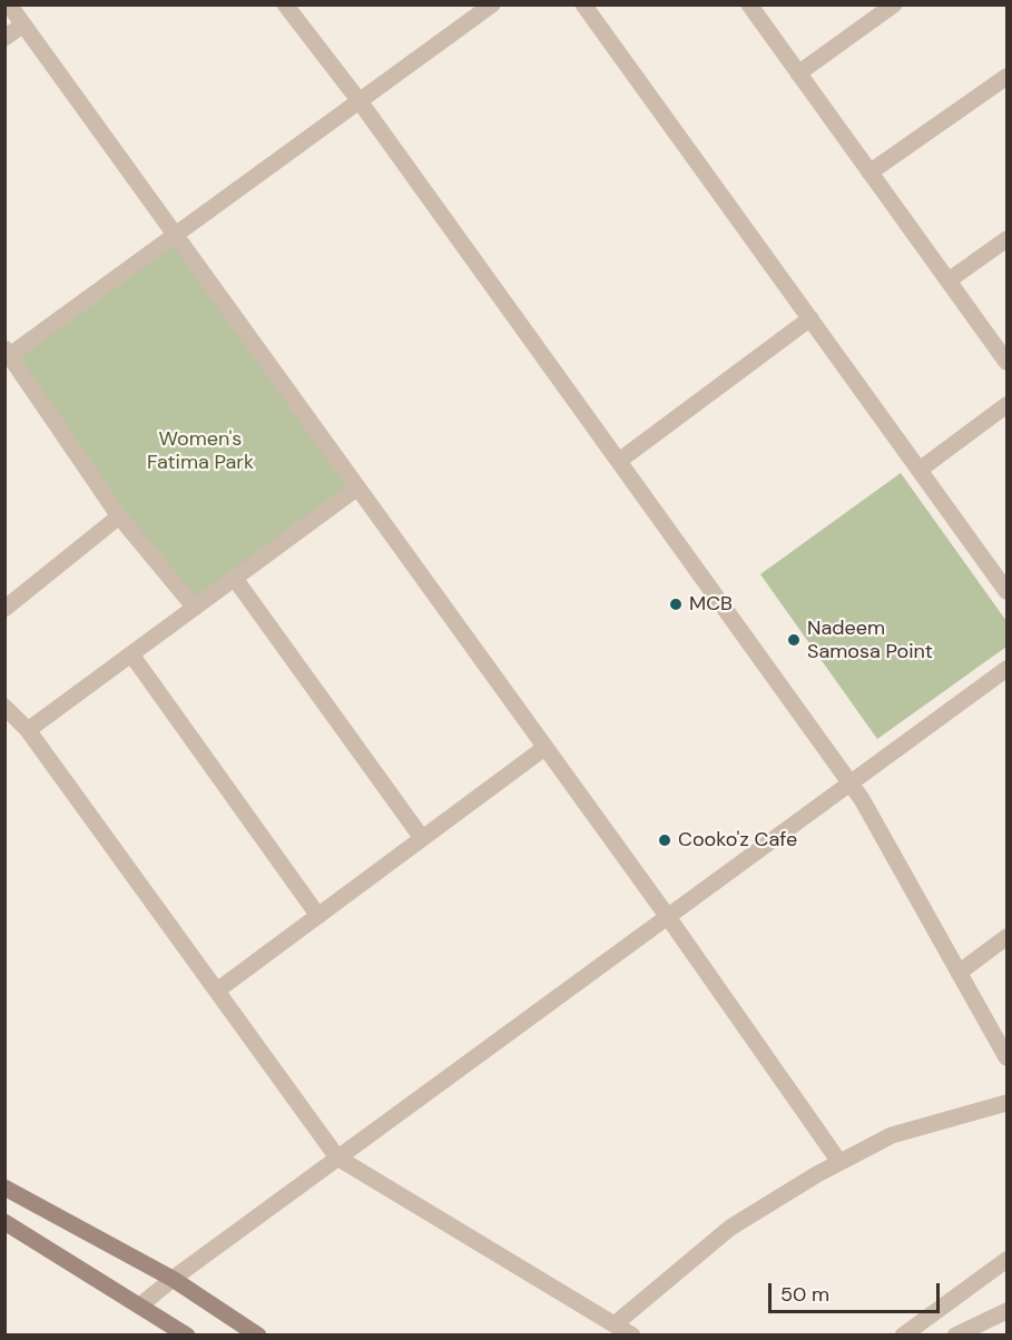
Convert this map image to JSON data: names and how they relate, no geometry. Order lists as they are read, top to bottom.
{
  "parks": ["Women's Fatima Park"],
  "places": ["MCB", "Nadeem Samosa Point", "Cooko'z Cafe"],
  "scale_bar": "50 m"
}
